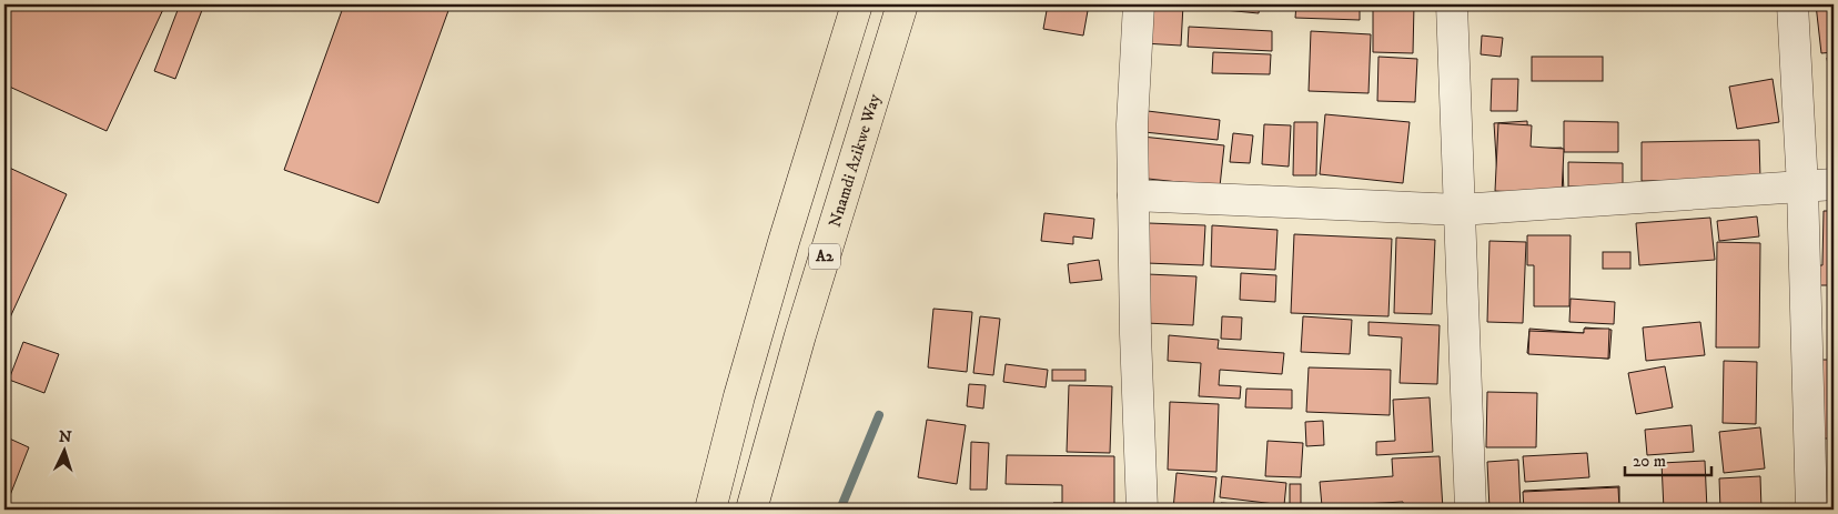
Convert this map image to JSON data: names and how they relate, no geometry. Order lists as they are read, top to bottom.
{
  "streets": {
    "highway": ["Nnamdi Azikwe Way", "A2"]
  },
  "scale_bar": "20 m",
  "north": "top"
}
